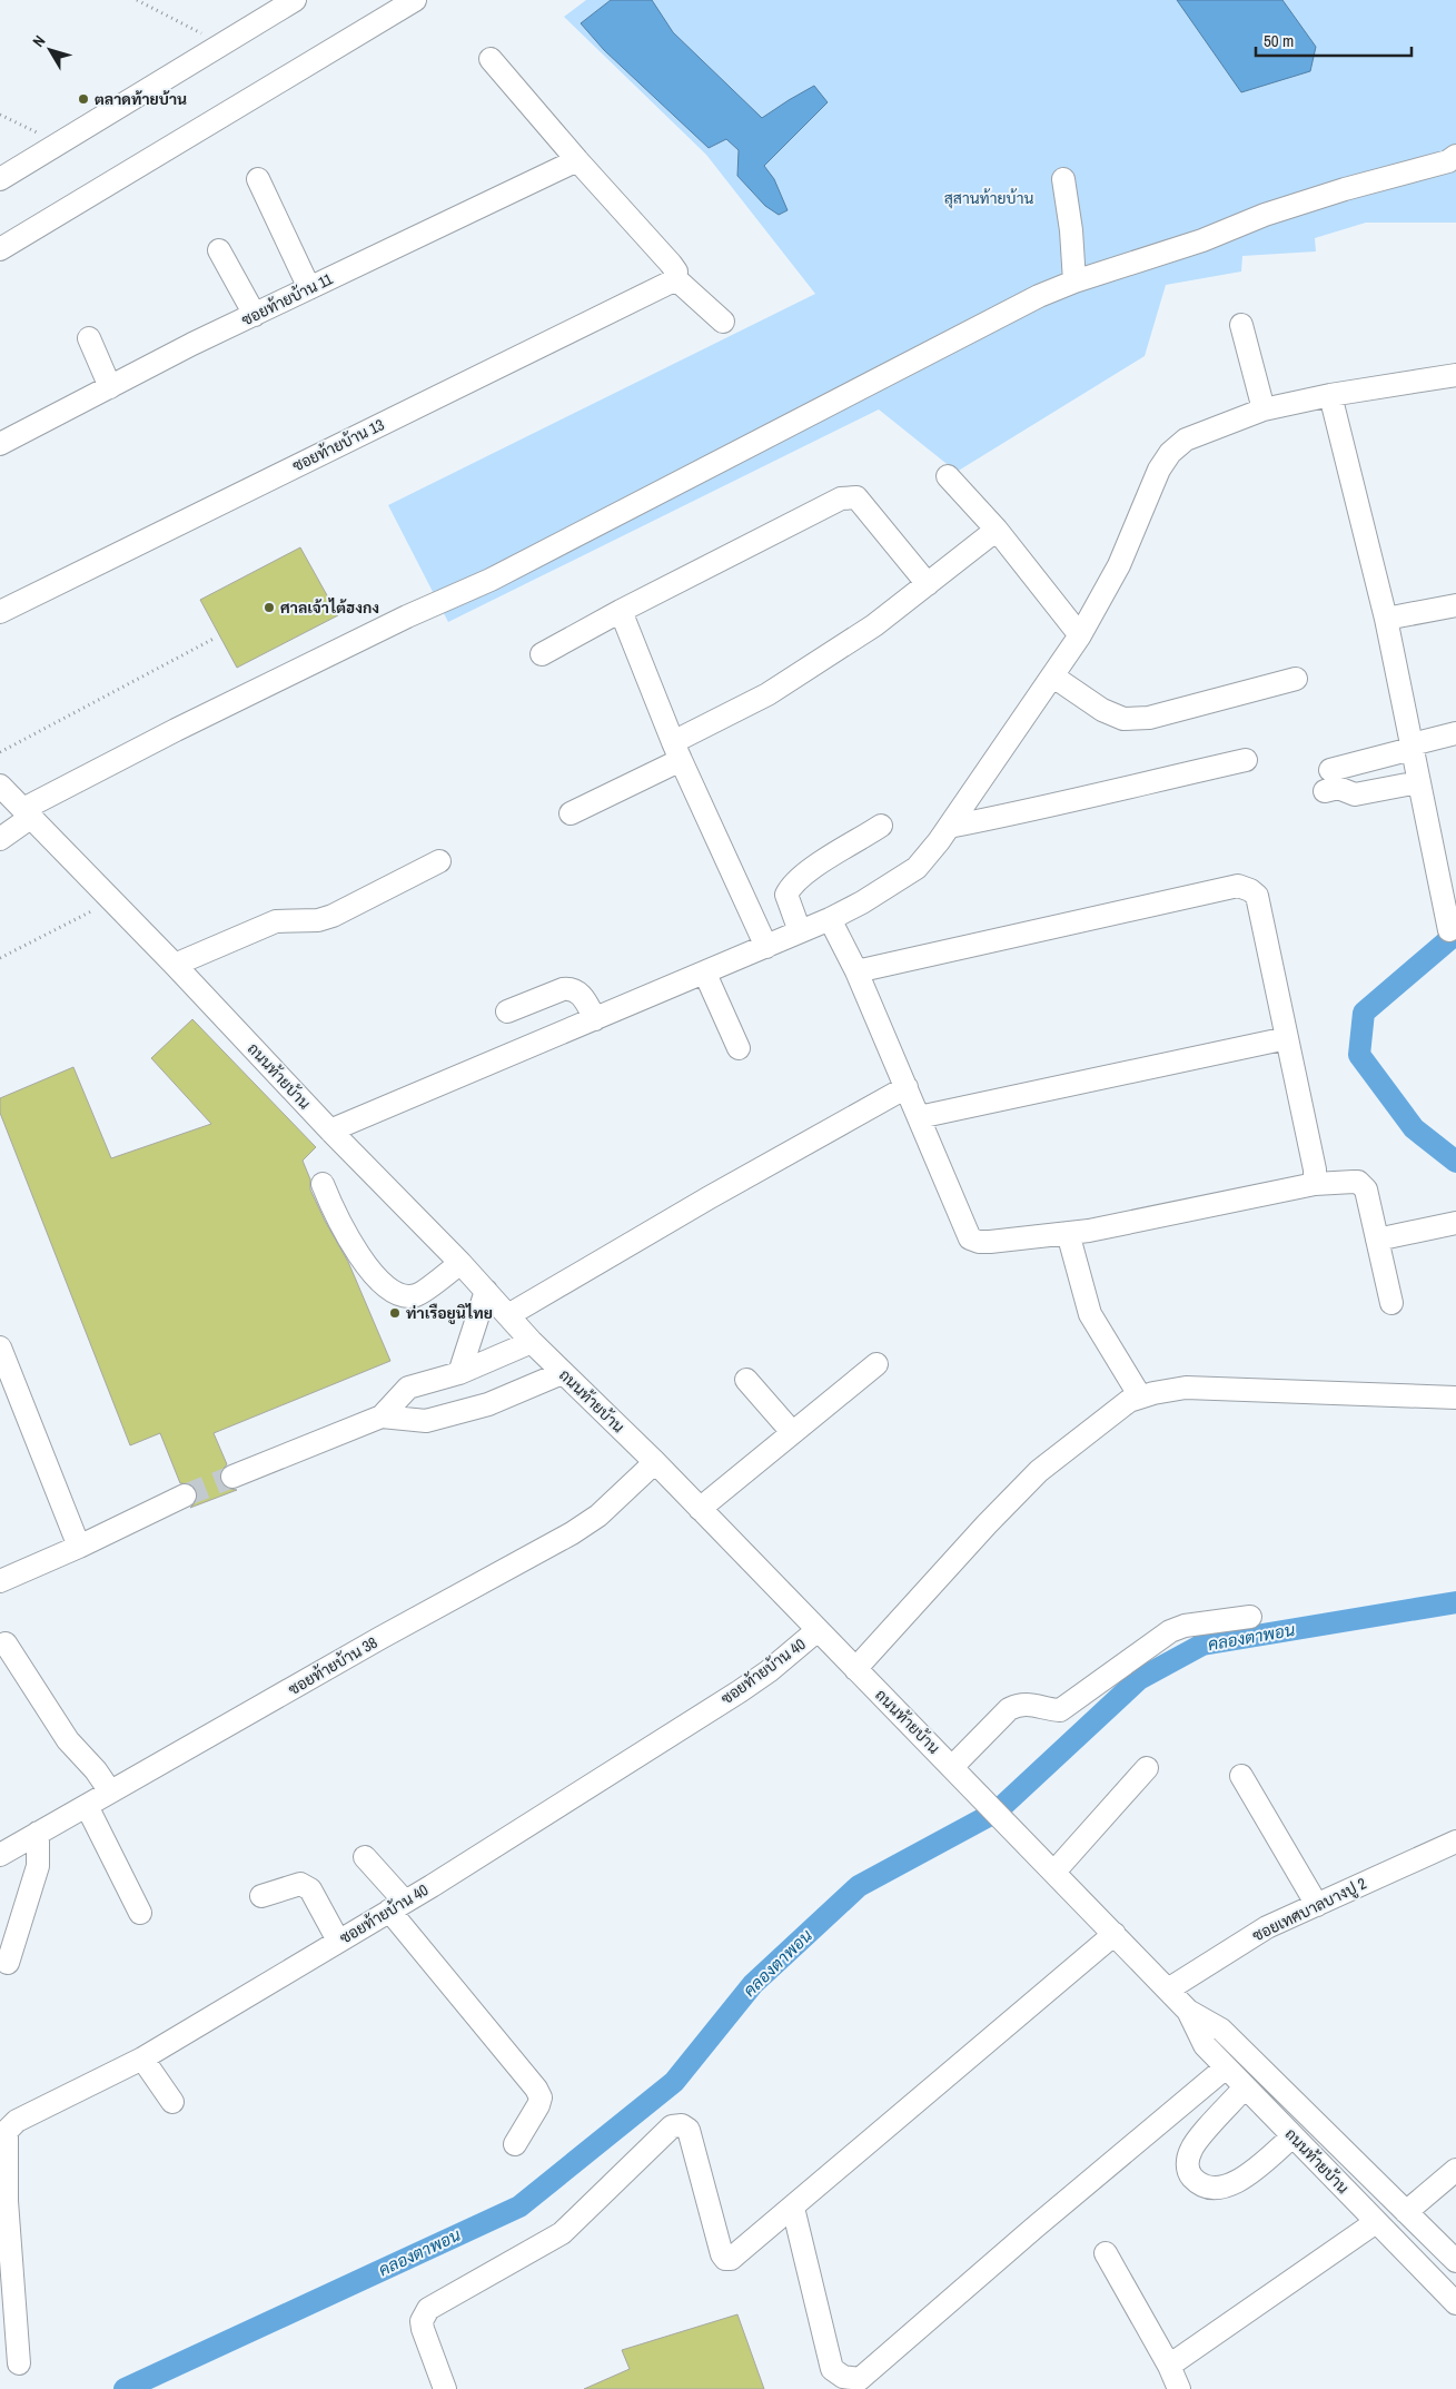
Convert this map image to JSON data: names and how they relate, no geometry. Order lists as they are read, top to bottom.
{
  "streets": {
    "street": [
      "ซอยท้ายบ้าน 11",
      "ซอยท้ายบ้าน 13",
      "ถนนท้ายบ้าน",
      "ซอยท้ายบ้าน 38",
      "ซอยท้ายบ้าน 40",
      "ซอยเทศบาลบางปู 2"
    ]
  },
  "crossings": [
    ["ถนนท้ายบ้าน", "ซอยท้ายบ้าน 38"],
    ["ถนนท้ายบ้าน", "ซอยท้ายบ้าน 40"],
    ["ถนนท้ายบ้าน", "ซอยเทศบาลบางปู 2"]
  ],
  "water": ["คลองตาพอน"],
  "parks": ["สุสานท้ายบ้าน"],
  "places": ["ตลาดท้ายบ้าน", "ศาลเจ้าไต้ฮงกง", "ท่าเรือยูนิไทย"],
  "scale_bar": "50 m",
  "north": "top left"
}
